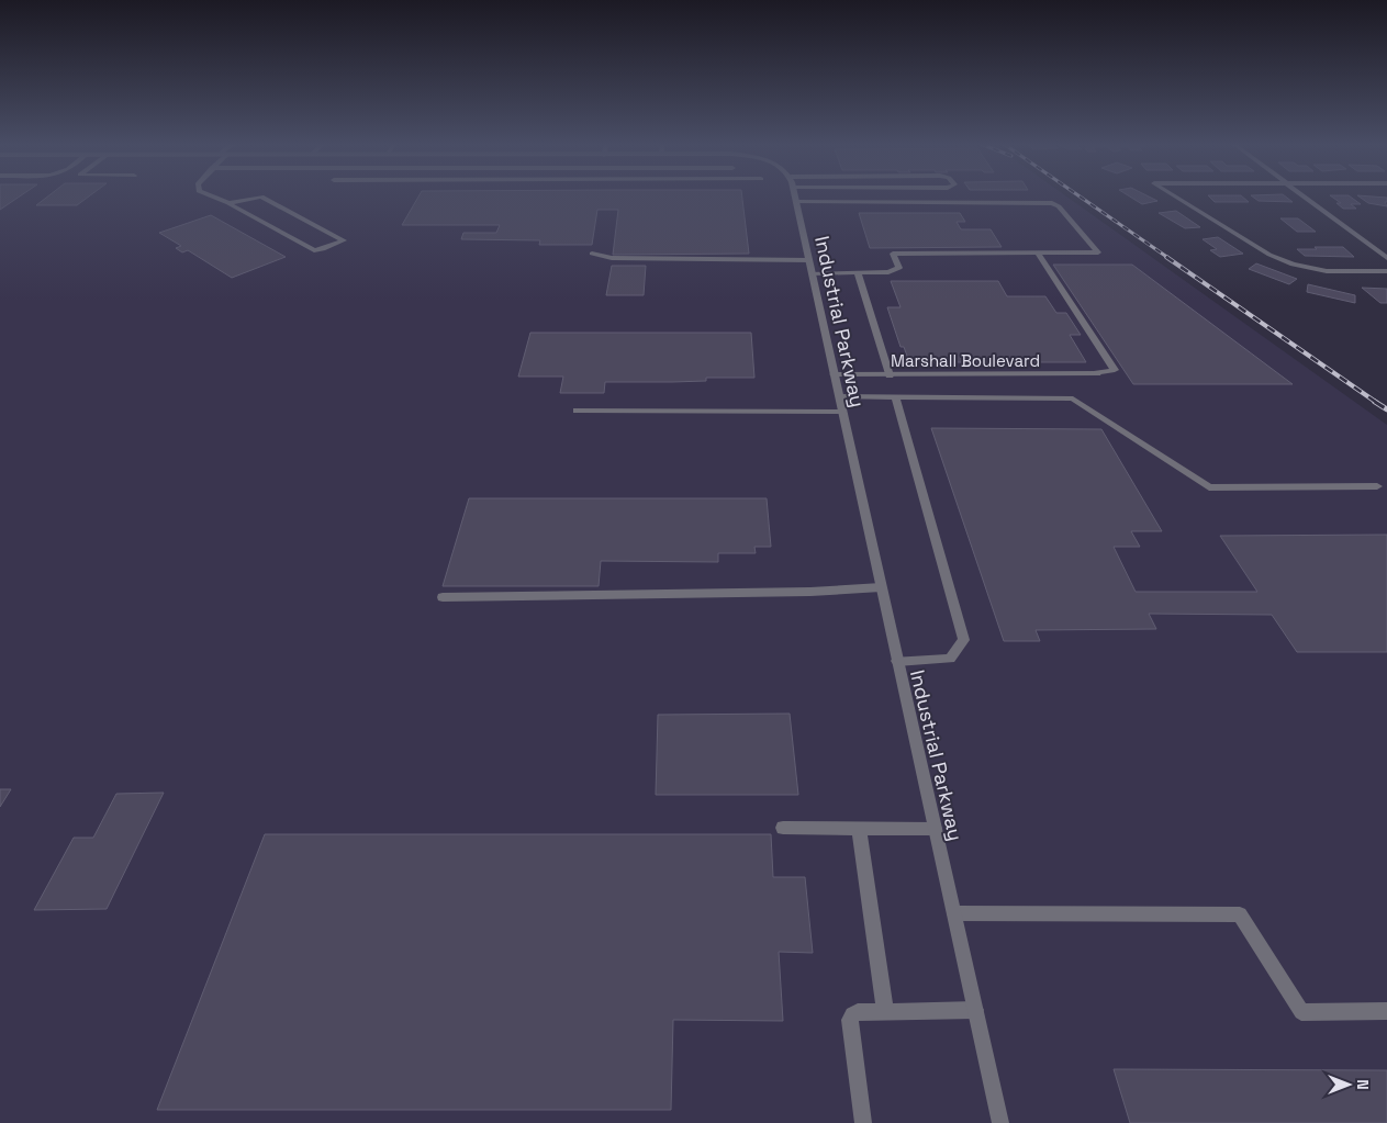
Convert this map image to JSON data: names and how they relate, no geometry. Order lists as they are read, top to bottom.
{
  "streets": {
    "street": ["Industrial Parkway", "Marshall Boulevard"]
  },
  "crossings": [
    ["Industrial Parkway", "Marshall Boulevard"]
  ],
  "north": "right"
}
